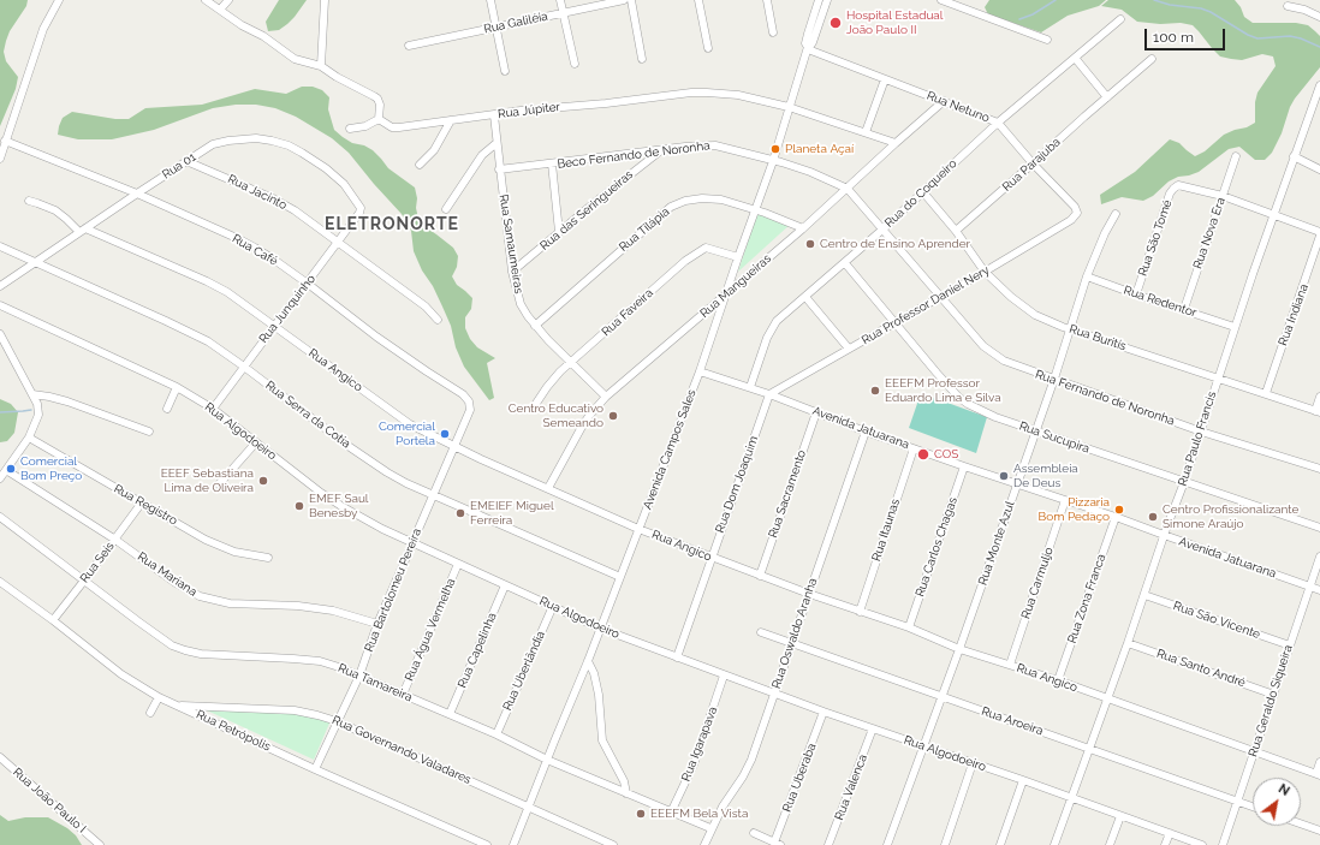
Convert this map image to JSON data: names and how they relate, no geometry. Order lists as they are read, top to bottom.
{
  "streets": {
    "street": [
      "Rua Galiléia",
      "Rua Netuno",
      "Rua Júpiter",
      "Beco Fernando de Noronha",
      "Rua Parajuba",
      "Rua 01",
      "Rua Jacinto",
      "Rua do Coqueiro",
      "Rua das Seringueiras",
      "Rua Tilápia",
      "Rua Nova Era",
      "Rua São Tomé",
      "Rua Samaumeiras",
      "Rua Café",
      "Rua Mangueiras",
      "Rua Redentor",
      "Rua Professor Daniel Nery",
      "Rua Junquinho",
      "Rua Faveira",
      "Rua Indiana",
      "Rua Buritís",
      "Rua Angico",
      "Rua Fernando de Noronha",
      "Rua Serra da Cotia",
      "Avenida Jatuarana",
      "Rua Algodoeiro",
      "Rua Sucupira",
      "Rua Paulo Francis",
      "Avenida Campos Sales",
      "Rua Dom Joaquim",
      "Rua Sacramento",
      "Rua Registro",
      "Rua Itaunas",
      "Rua Monte Azul",
      "Rua Carlos Chagas",
      "Rua Seis",
      "Rua Mariana",
      "Rua Carmuljo",
      "Rua Bartolomeu Pereira",
      "Rua Zona Franca",
      "Rua São Vicente",
      "Rua Água Vermelha",
      "Rua Oswaldo Aranha",
      "Rua Capelinha",
      "Rua Santo André",
      "Rua Uberlândia",
      "Rua Tamareira",
      "Rua Geraldo Siqueira",
      "Rua Aroeira",
      "Rua Petrópolis",
      "Rua Igarapava",
      "Rua Governando Valadares",
      "Rua Uberaba",
      "Rua Valenca",
      "Rua João Paulo I"
    ]
  },
  "crossings": [
    ["Rua Netuno", "Rua Parajuba"],
    ["Rua Netuno", "Rua do Coqueiro"],
    ["Rua Netuno", "Rua Mangueiras"],
    ["Rua Netuno", "Rua Professor Daniel Nery"],
    ["Rua Netuno", "Avenida Campos Sales"],
    ["Rua Júpiter", "Rua Samaumeiras"],
    ["Rua Júpiter", "Rua Mangueiras"],
    ["Rua Júpiter", "Avenida Campos Sales"],
    ["Beco Fernando de Noronha", "Rua do Coqueiro"],
    ["Beco Fernando de Noronha", "Rua das Seringueiras"],
    ["Beco Fernando de Noronha", "Rua Samaumeiras"],
    ["Beco Fernando de Noronha", "Rua Mangueiras"],
    ["Beco Fernando de Noronha", "Rua Professor Daniel Nery"],
    ["Beco Fernando de Noronha", "Rua Fernando de Noronha"],
    ["Beco Fernando de Noronha", "Avenida Campos Sales"],
    ["Rua Parajuba", "Rua Buritís"],
    ["Rua 01", "Rua Jacinto"],
    ["Rua 01", "Rua Café"],
    ["Rua 01", "Rua Junquinho"],
    ["Rua 01", "Rua Angico"],
    ["Rua 01", "Rua Serra da Cotia"],
    ["Rua Jacinto", "Rua Junquinho"],
    ["Rua do Coqueiro", "Rua Buritís"],
    ["Rua do Coqueiro", "Avenida Jatuarana"],
    ["Rua do Coqueiro", "Rua Sucupira"],
    ["Rua das Seringueiras", "Rua Samaumeiras"],
    ["Rua Tilápia", "Rua Samaumeiras"],
    ["Rua Tilápia", "Rua Mangueiras"],
    ["Rua Tilápia", "Avenida Campos Sales"],
    ["Rua Nova Era", "Rua São Tomé"],
    ["Rua Nova Era", "Rua Redentor"],
    ["Rua São Tomé", "Rua Redentor"],
    ["Rua Samaumeiras", "Rua Mangueiras"],
    ["Rua Samaumeiras", "Rua Faveira"],
    ["Rua Café", "Rua Junquinho"],
    ["Rua Café", "Rua Bartolomeu Pereira"],
    ["Rua Mangueiras", "Rua Angico"],
    ["Rua Mangueiras", "Avenida Campos Sales"],
    ["Rua Redentor", "Rua Paulo Francis"],
    ["Rua Redentor", "Rua Monte Azul"],
    ["Rua Professor Daniel Nery", "Rua Buritís"],
    ["Rua Professor Daniel Nery", "Rua Fernando de Noronha"],
    ["Rua Professor Daniel Nery", "Avenida Jatuarana"],
    ["Rua Professor Daniel Nery", "Rua Sucupira"],
    ["Rua Professor Daniel Nery", "Rua Dom Joaquim"],
    ["Rua Junquinho", "Rua Angico"],
    ["Rua Junquinho", "Rua Serra da Cotia"],
    ["Rua Junquinho", "Rua Algodoeiro"],
    ["Rua Faveira", "Avenida Campos Sales"],
    ["Rua Indiana", "Rua Buritís"],
    ["Rua Buritís", "Rua Paulo Francis"],
    ["Rua Buritís", "Rua Monte Azul"],
    ["Rua Angico", "Rua Paulo Francis"],
    ["Rua Angico", "Avenida Campos Sales"],
    ["Rua Angico", "Rua Dom Joaquim"],
    ["Rua Angico", "Rua Sacramento"],
    ["Rua Angico", "Rua Itaunas"],
    ["Rua Angico", "Rua Monte Azul"],
    ["Rua Angico", "Rua Carlos Chagas"],
    ["Rua Angico", "Rua Carmuljo"],
    ["Rua Angico", "Rua Bartolomeu Pereira"],
    ["Rua Angico", "Rua Zona Franca"],
    ["Rua Angico", "Rua Oswaldo Aranha"],
    ["Rua Angico", "Rua Geraldo Siqueira"],
    ["Rua Fernando de Noronha", "Rua Paulo Francis"],
    ["Rua Fernando de Noronha", "Rua Monte Azul"],
    ["Rua Serra da Cotia", "Avenida Campos Sales"],
    ["Rua Serra da Cotia", "Rua Bartolomeu Pereira"],
    ["Avenida Jatuarana", "Rua Paulo Francis"],
    ["Avenida Jatuarana", "Avenida Campos Sales"],
    ["Avenida Jatuarana", "Rua Dom Joaquim"],
    ["Avenida Jatuarana", "Rua Sacramento"],
    ["Avenida Jatuarana", "Rua Itaunas"],
    ["Avenida Jatuarana", "Rua Monte Azul"],
    ["Avenida Jatuarana", "Rua Carlos Chagas"],
    ["Avenida Jatuarana", "Rua Carmuljo"],
    ["Avenida Jatuarana", "Rua Zona Franca"],
    ["Avenida Jatuarana", "Rua Oswaldo Aranha"],
    ["Avenida Jatuarana", "Rua Geraldo Siqueira"],
    ["Rua Algodoeiro", "Rua Paulo Francis"],
    ["Rua Algodoeiro", "Avenida Campos Sales"],
    ["Rua Algodoeiro", "Rua Dom Joaquim"],
    ["Rua Algodoeiro", "Rua Monte Azul"],
    ["Rua Algodoeiro", "Rua Bartolomeu Pereira"],
    ["Rua Algodoeiro", "Rua Água Vermelha"],
    ["Rua Algodoeiro", "Rua Oswaldo Aranha"],
    ["Rua Algodoeiro", "Rua Capelinha"],
    ["Rua Algodoeiro", "Rua Uberlândia"],
    ["Rua Algodoeiro", "Rua Igarapava"],
    ["Rua Algodoeiro", "Rua Uberaba"],
    ["Rua Algodoeiro", "Rua Valenca"],
    ["Rua Sucupira", "Rua Paulo Francis"],
    ["Rua Sucupira", "Rua Monte Azul"],
    ["Rua Paulo Francis", "Rua São Vicente"],
    ["Rua Paulo Francis", "Rua Santo André"],
    ["Rua Paulo Francis", "Rua Aroeira"],
    ["Avenida Campos Sales", "Rua Tamareira"],
    ["Avenida Campos Sales", "Rua Governando Valadares"],
    ["Rua Registro", "Rua Seis"],
    ["Rua Monte Azul", "Rua Aroeira"],
    ["Rua Seis", "Rua Mariana"],
    ["Rua Seis", "Rua Tamareira"],
    ["Rua Seis", "Rua Petrópolis"],
    ["Rua Mariana", "Rua Bartolomeu Pereira"],
    ["Rua Bartolomeu Pereira", "Rua Tamareira"],
    ["Rua Bartolomeu Pereira", "Rua Petrópolis"],
    ["Rua Bartolomeu Pereira", "Rua Governando Valadares"],
    ["Rua São Vicente", "Rua Geraldo Siqueira"],
    ["Rua Água Vermelha", "Rua Tamareira"],
    ["Rua Oswaldo Aranha", "Rua Tamareira"],
    ["Rua Oswaldo Aranha", "Rua Aroeira"],
    ["Rua Capelinha", "Rua Tamareira"],
    ["Rua Santo André", "Rua Geraldo Siqueira"],
    ["Rua Uberlândia", "Rua Tamareira"],
    ["Rua Tamareira", "Rua Igarapava"],
    ["Rua Geraldo Siqueira", "Rua Aroeira"],
    ["Rua Petrópolis", "Rua Governando Valadares"]
  ],
  "districts": ["ELETRONORTE"],
  "places": [
    "Hospital Estadual João Paulo II",
    "Planeta Açaí",
    "Centro de Ensino Aprender",
    "EEEFM Professor Eduardo Lima e Silva",
    "Centro Educativo Semeando",
    "Comercial Portela",
    "COS",
    "Comercial Bom Preço",
    "Assembleia De Deus",
    "EEEF Sebastiana Lima de Oliveira",
    "EMEF Saul Benesby",
    "Pizzaria Bom Pedaço",
    "EMEIEF Miguel Ferreira",
    "Centro Profissionalizante Simone Araújo",
    "EEEFM Bela Vista"
  ],
  "scale_bar": "100 m",
  "north": "top right"
}
